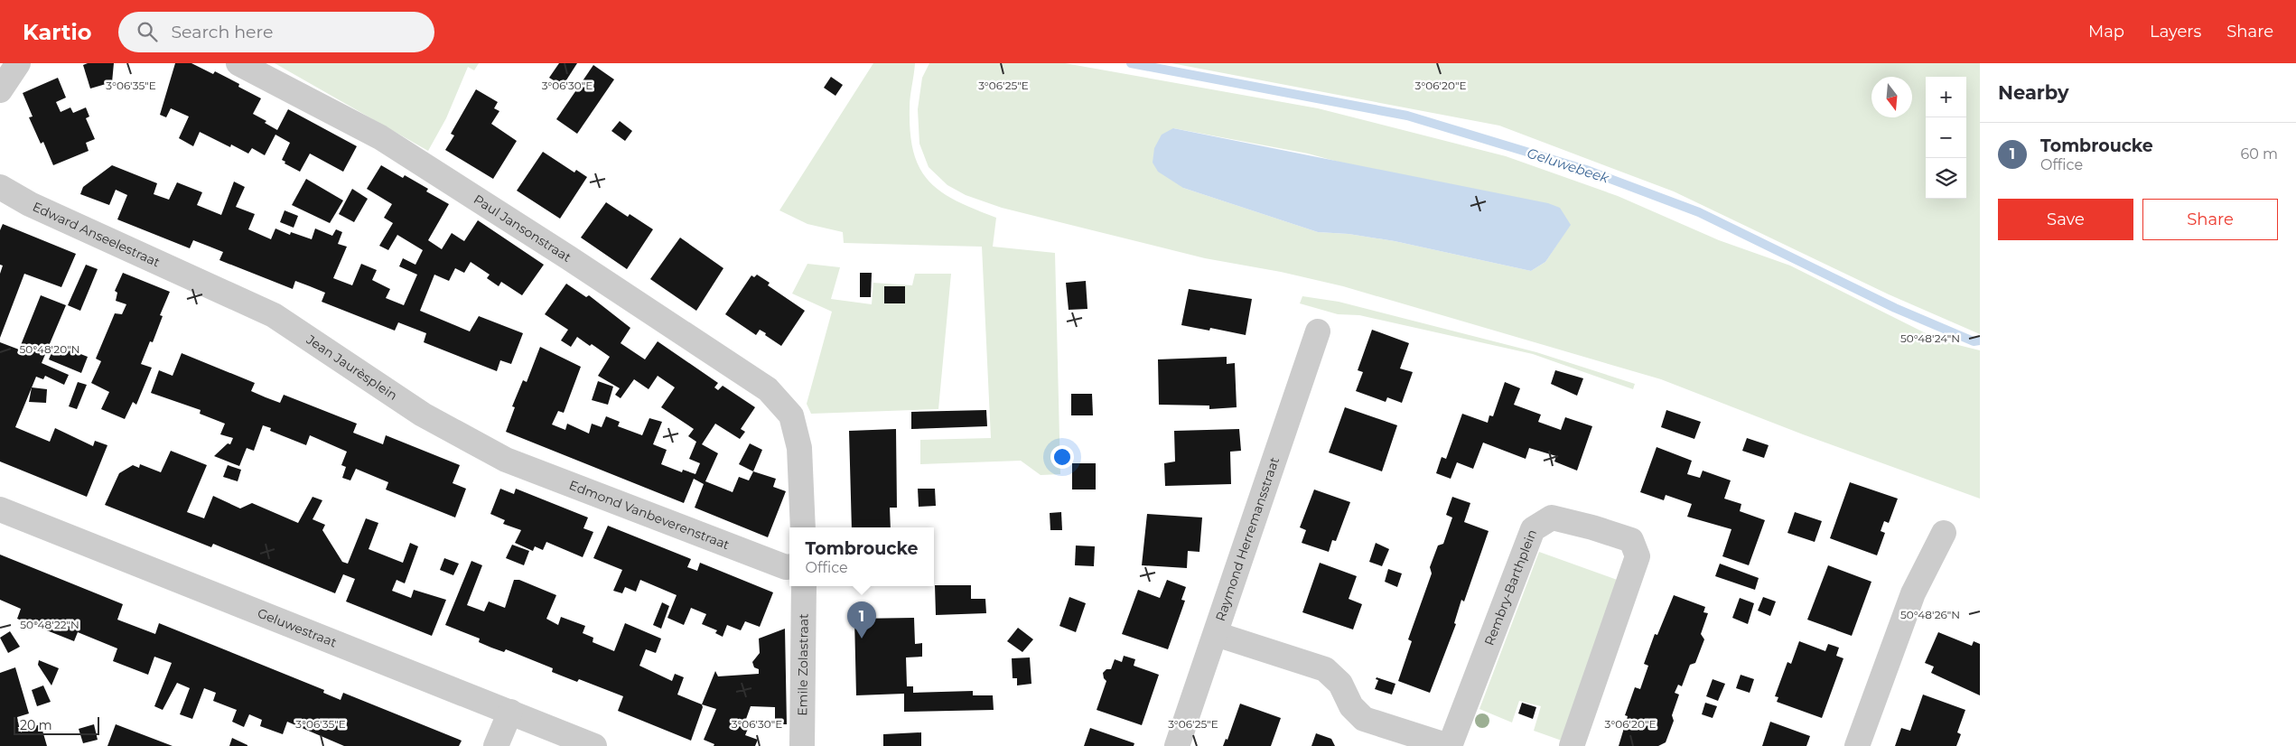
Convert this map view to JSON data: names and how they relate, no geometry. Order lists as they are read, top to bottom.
{
  "streets": {
    "street": [
      "Paul Jansonstraat",
      "Edward Anseelestraat",
      "Jean Jaurèsplein",
      "Edmond Vanbeverenstraat",
      "Raymond Herremansstraat",
      "Rembry-Barthplein",
      "Geluwestraat",
      "Emile Zolastraat"
    ]
  },
  "crossings": [
    ["Edward Anseelestraat", "Jean Jaurèsplein"],
    ["Jean Jaurèsplein", "Edmond Vanbeverenstraat"],
    ["Raymond Herremansstraat", "Rembry-Barthplein"]
  ],
  "water": ["Geluwebeek"],
  "scale_bar": "20 m",
  "north": "bottom",
  "page": {
    "header": "Kartio",
    "search": "Search here",
    "nav": ["Map", "Layers", "Share"],
    "heading": "Nearby",
    "map_buttons": ["+", "−"],
    "list": [
      {
        "mark": "1",
        "name": "Tombroucke",
        "note": "Office",
        "value": "60 m"
      }
    ],
    "buttons": ["Save", "Share"],
    "popup": ["Tombroucke", "Office"],
    "pins": "1",
    "scale": "20 m"
  },
  "coordinates": [
    "3°06'35\"E",
    "3°06'30\"E",
    "3°06'25\"E",
    "3°06'20\"E",
    "50°48'24\"N",
    "50°48'20\"N",
    "50°48'26\"N",
    "50°48'22\"N"
  ]
}
